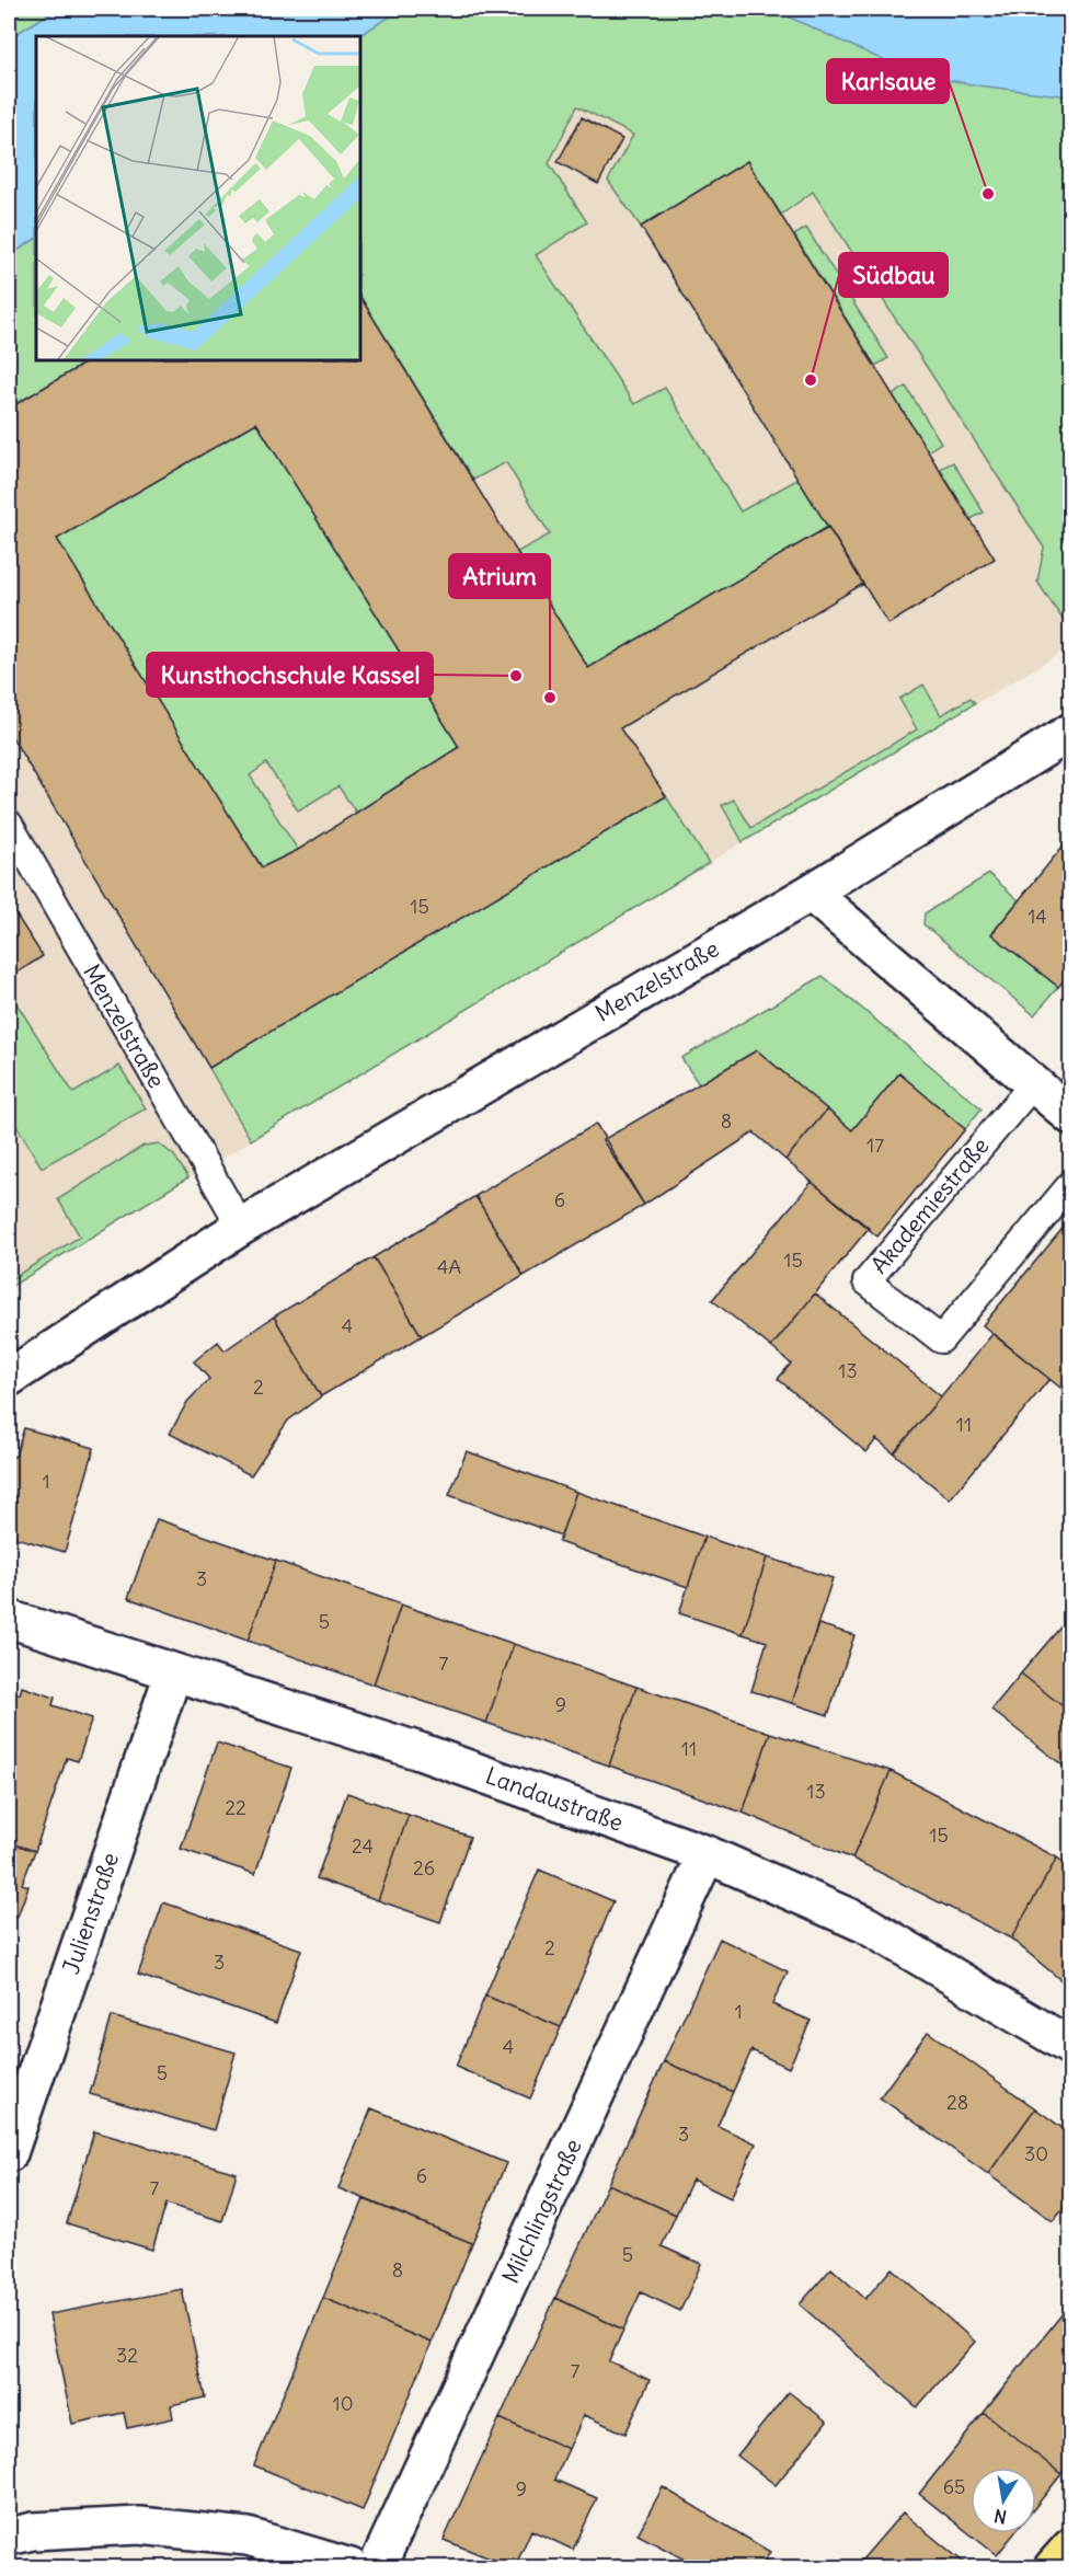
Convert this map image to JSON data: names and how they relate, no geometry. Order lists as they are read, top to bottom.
{
  "streets": {
    "street": [
      "Menzelstraße",
      "Landaustraße",
      "Julienstraße",
      "Milchlingstraße"
    ],
    "lane": ["Akademiestraße"]
  },
  "crossings": [
    ["Landaustraße", "Julienstraße"],
    ["Landaustraße", "Milchlingstraße"]
  ],
  "places": [
    "Karlsaue",
    "Südbau",
    "Kunsthochschule Kassel",
    "Atrium"
  ],
  "house_numbers": [
    "15",
    "14",
    "8",
    "17",
    "6",
    "15",
    "4A",
    "4",
    "13",
    "2",
    "11",
    "1",
    "3",
    "5",
    "7",
    "9",
    "11",
    "13",
    "22",
    "15",
    "24",
    "26",
    "2",
    "3",
    "1",
    "4",
    "5",
    "28",
    "3",
    "30",
    "6",
    "7",
    "5",
    "8",
    "32",
    "7",
    "10",
    "65",
    "9"
  ],
  "north": "bottom"
}
